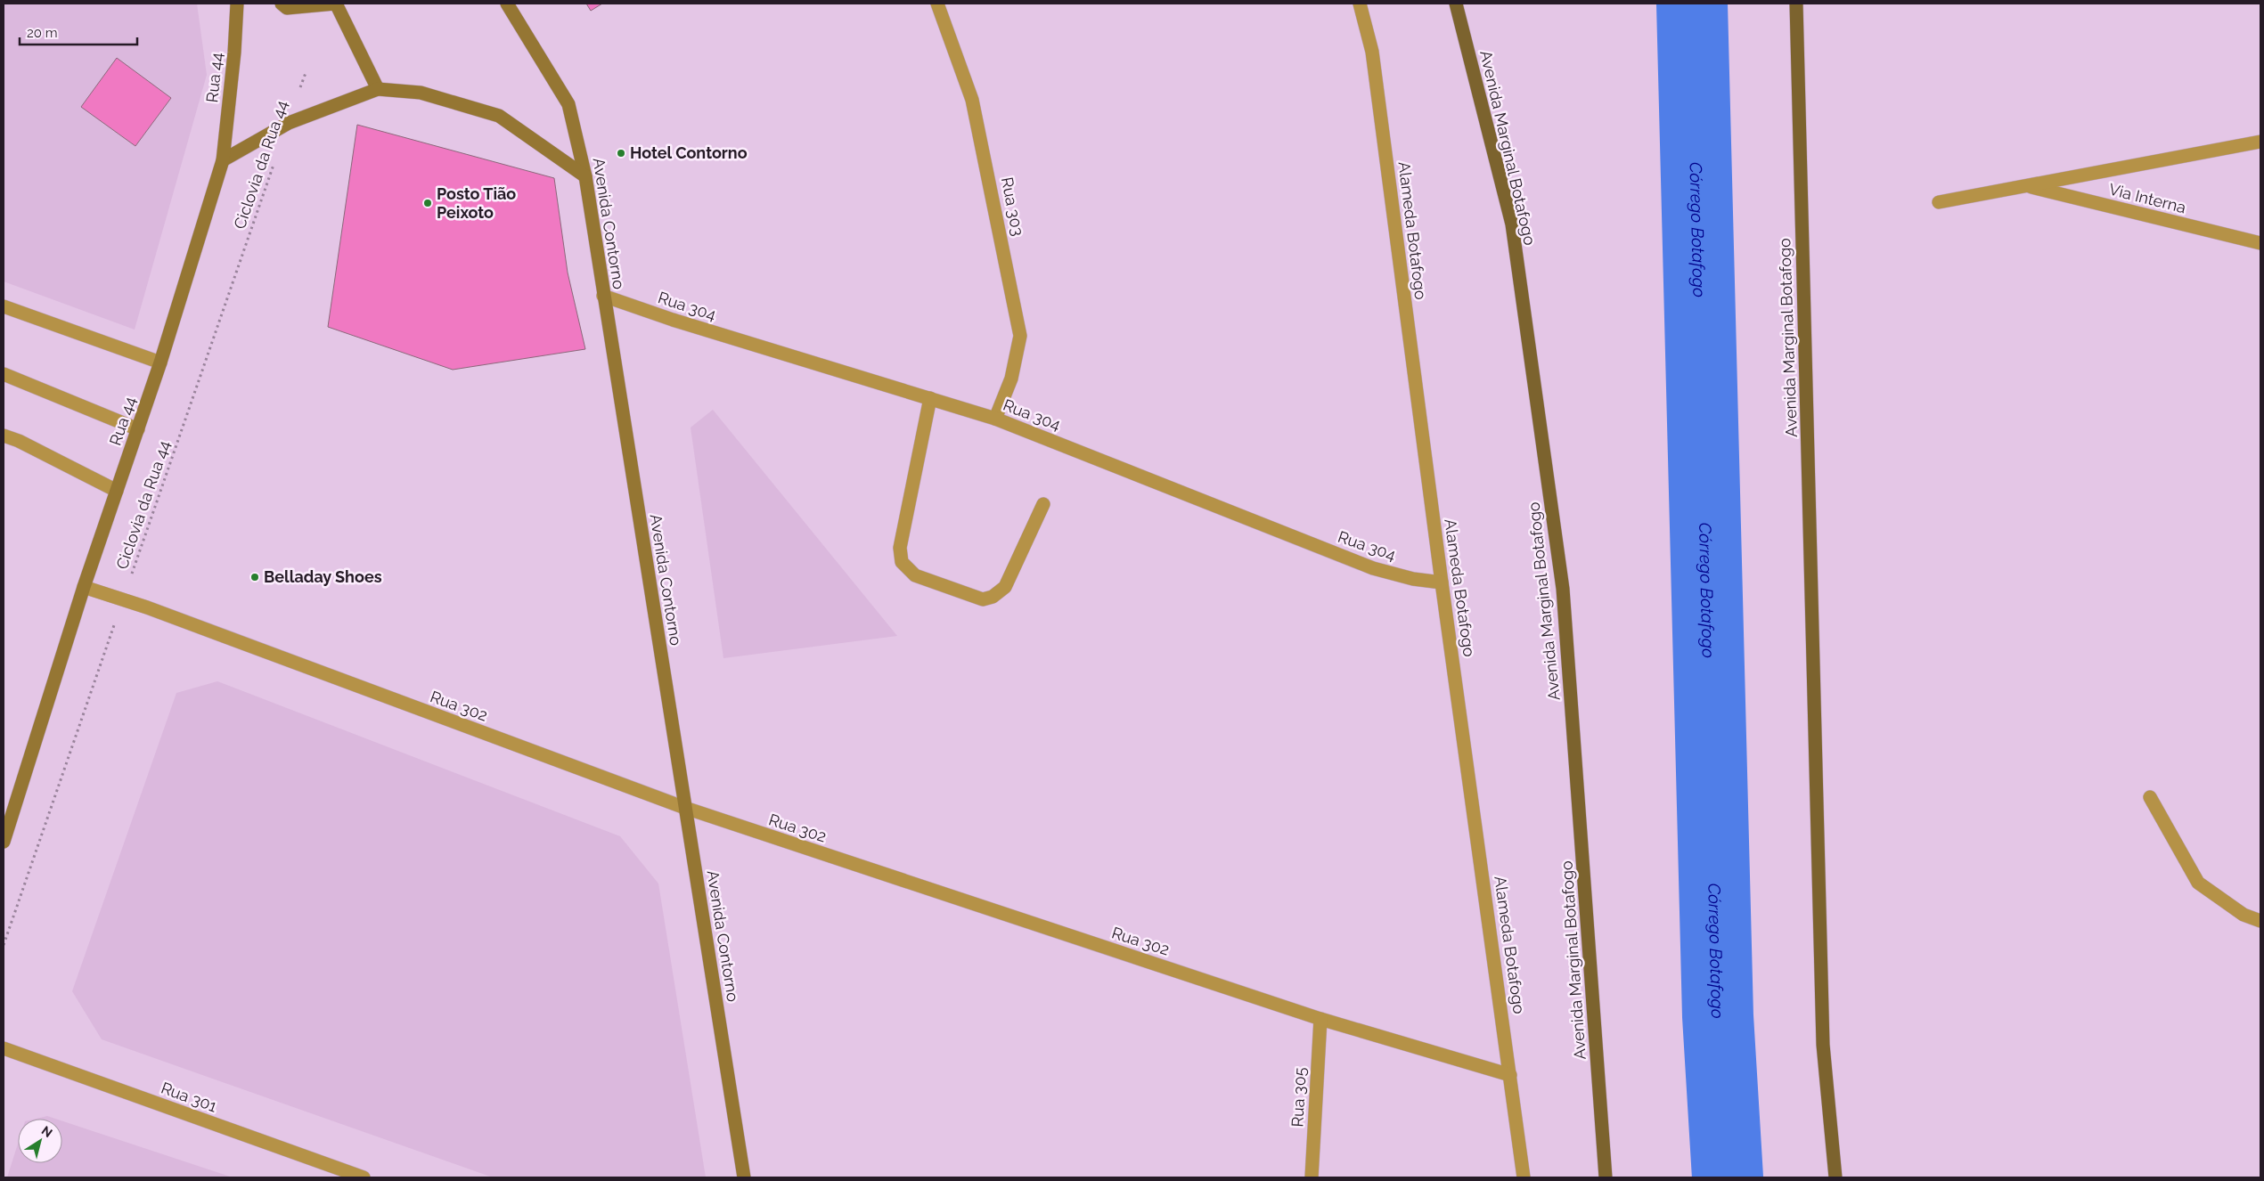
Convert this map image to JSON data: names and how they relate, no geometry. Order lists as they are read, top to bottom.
{
  "streets": {
    "main road": ["Rua 44", "Avenida Marginal Botafogo", "Avenida Contorno"],
    "street": [
      "Via Interna",
      "Rua 303",
      "Alameda Botafogo",
      "Rua 304",
      "Rua 302",
      "Rua 301",
      "Rua 305"
    ],
    "path": ["Ciclovia da Rua 44"]
  },
  "crossings": [
    ["Rua 44", "Rua 302"],
    ["Ciclovia da Rua 44", "Rua 302"],
    ["Rua 303", "Rua 304"],
    ["Avenida Contorno", "Rua 304"],
    ["Avenida Contorno", "Rua 302"],
    ["Alameda Botafogo", "Rua 304"],
    ["Alameda Botafogo", "Rua 302"],
    ["Rua 302", "Rua 305"]
  ],
  "water": ["Córrego Botafogo"],
  "places": ["Hotel Contorno", "Posto Tião Peixoto", "Belladay Shoes"],
  "scale_bar": "20 m",
  "north": "top right"
}
